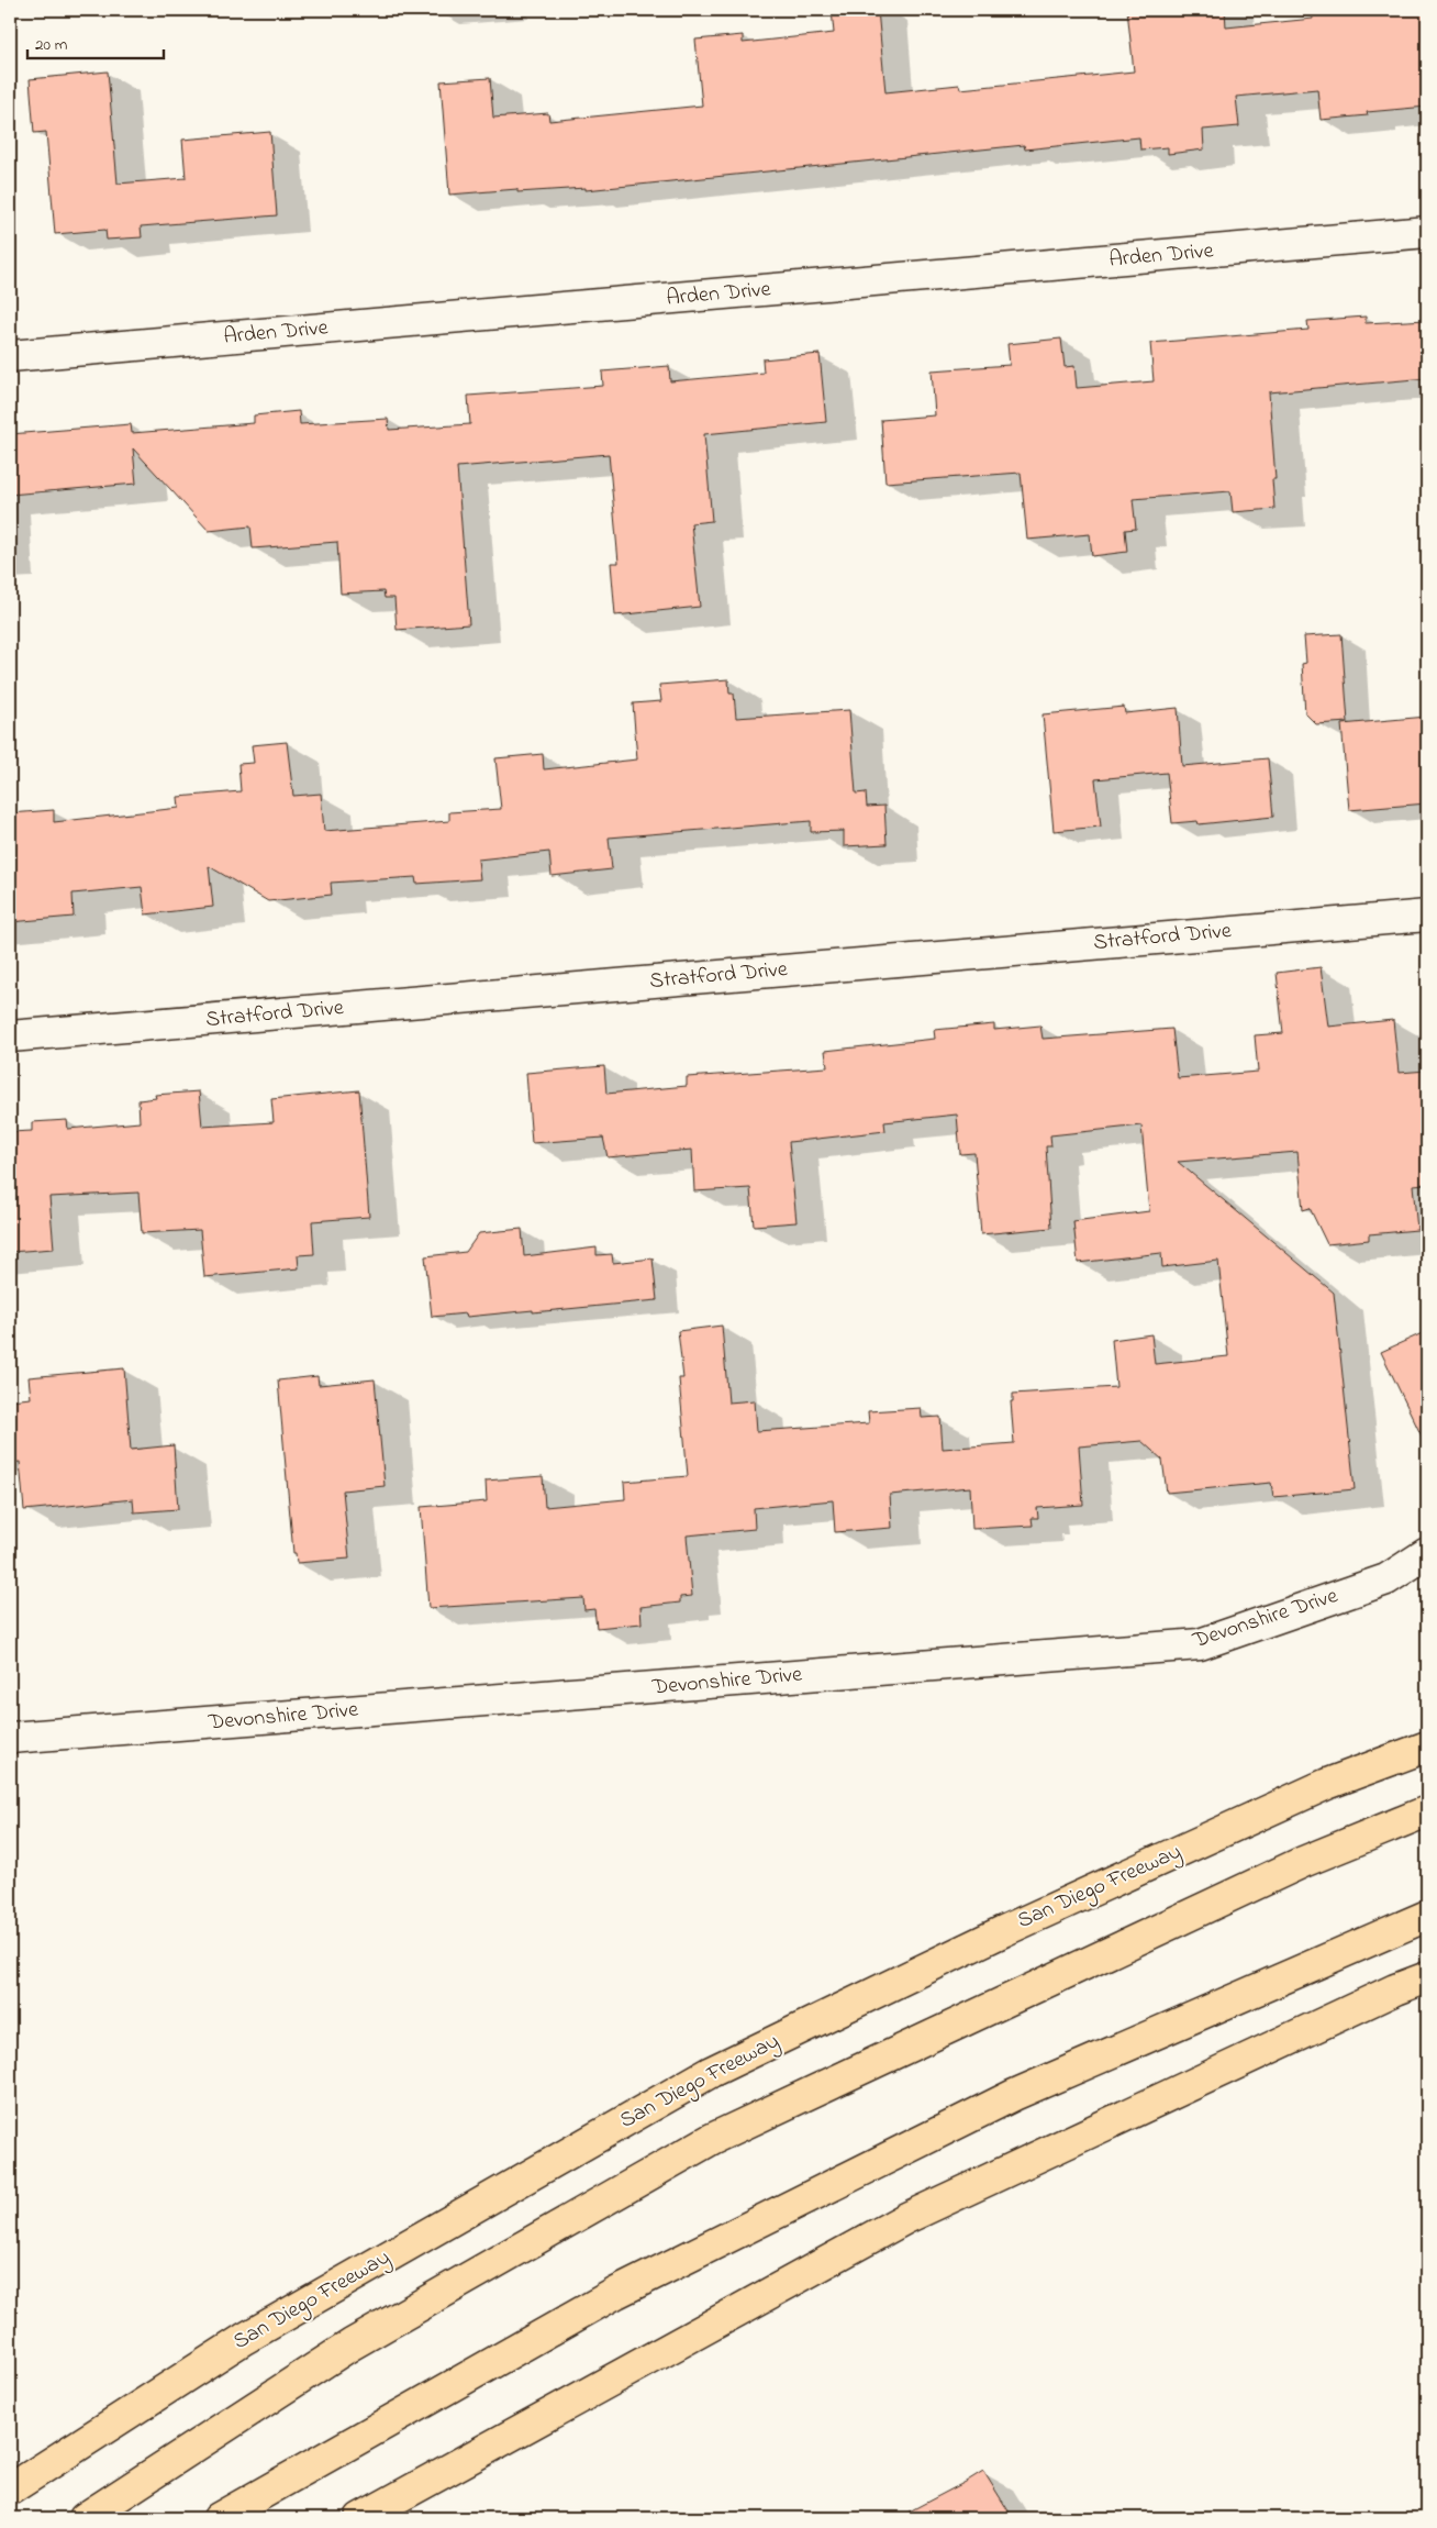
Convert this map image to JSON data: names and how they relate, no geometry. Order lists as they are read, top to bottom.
{
  "streets": {
    "highway": ["San Diego Freeway"],
    "street": ["Arden Drive", "Stratford Drive", "Devonshire Drive"]
  },
  "scale_bar": "20 m"
}
